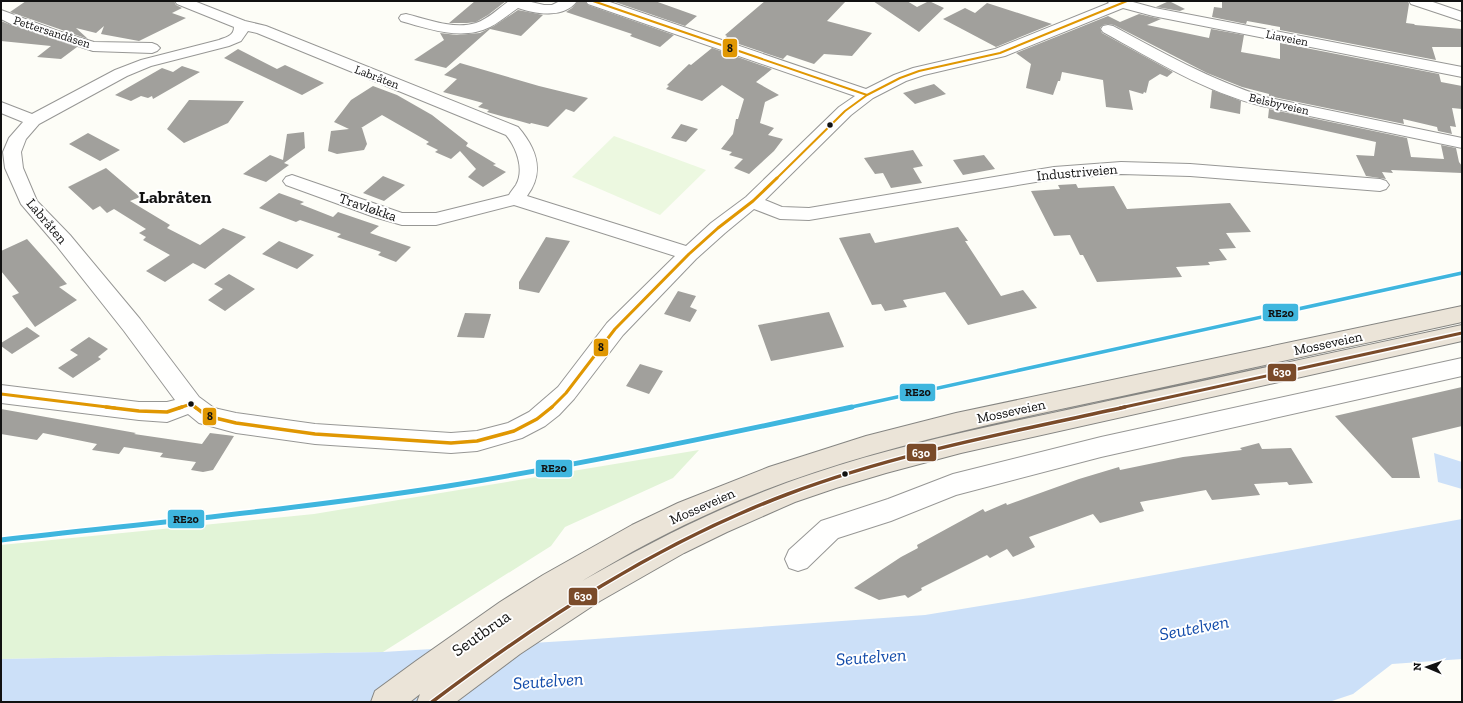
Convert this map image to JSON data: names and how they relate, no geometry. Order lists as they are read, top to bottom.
{
  "streets": {
    "highway": ["Mosseveien", "Seutbrua"],
    "street": [
      "Pettersandåsen",
      "Liaveien",
      "Labråten",
      "Belsbyveien",
      "Industriveien",
      "Travløkka"
    ]
  },
  "crossings": [
    ["Liaveien", "Labråten"],
    ["Labråten", "Industriveien"],
    ["Labråten", "Travløkka"],
    ["Mosseveien", "Seutbrua"]
  ],
  "districts": ["Labråten"],
  "water": ["Seutelven"],
  "lines": ["transit line 8", "transit line RE20", "transit line 630"],
  "north": "left"
}
